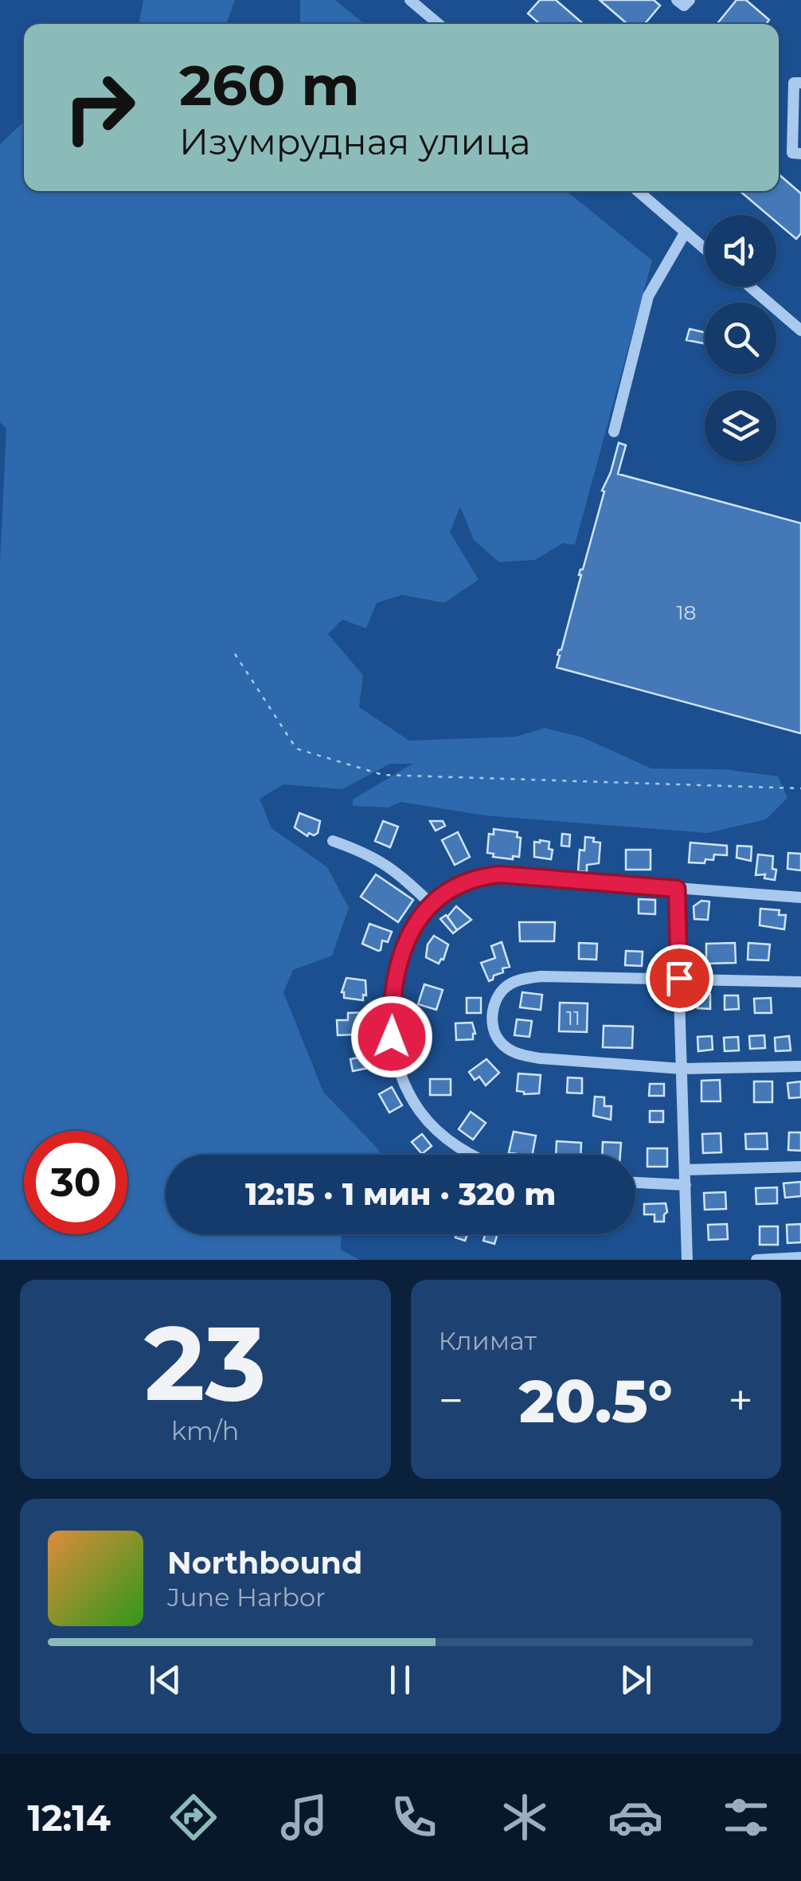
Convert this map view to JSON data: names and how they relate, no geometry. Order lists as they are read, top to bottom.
{
  "house_numbers": ["18", "11"],
  "page": {
    "turn": ["260 m", "Изумрудная улица"],
    "limit": "30",
    "trip": "12:15 · 1 мин · 320 m",
    "tile": [
      ["23", "km/h"],
      "Климат"
    ],
    "heat": ["−", "20.5°", "+"],
    "song": ["Northbound", "June Harbor"],
    "tabs": "12:14"
  }
}
